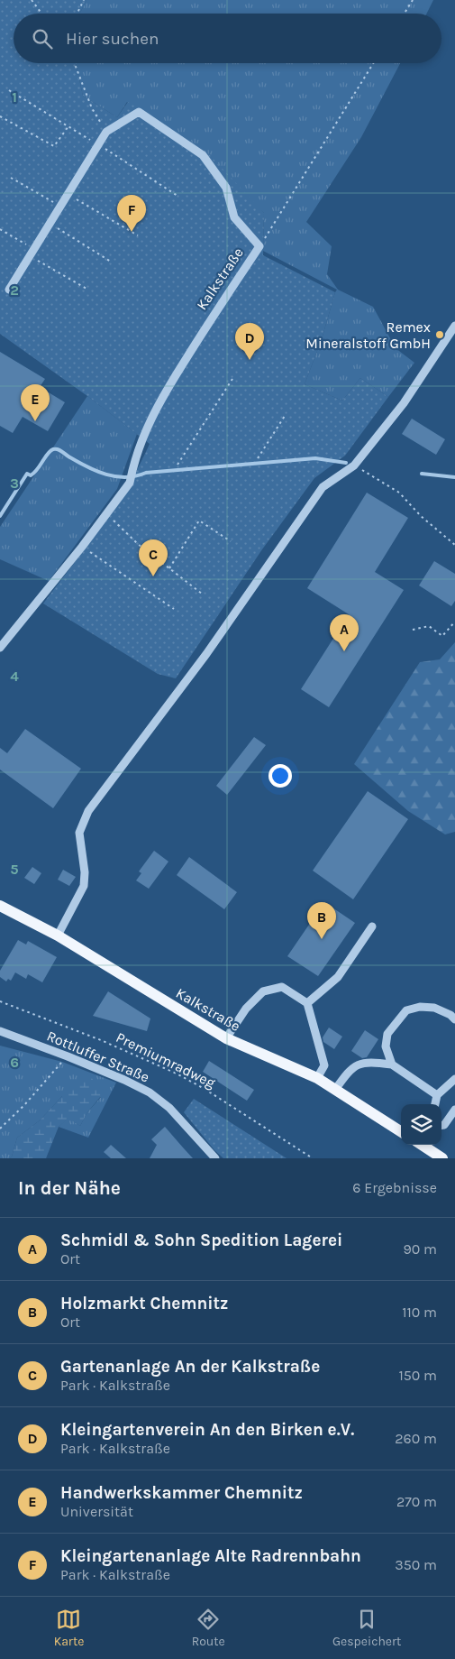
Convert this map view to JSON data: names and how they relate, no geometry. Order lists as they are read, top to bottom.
{
  "streets": {
    "main road": ["Kalkstraße"],
    "street": ["Rottluffer Straße"],
    "path": ["Premiumradweg"]
  },
  "places": ["Remex Mineralstoff GmbH"],
  "page": {
    "search": "Hier suchen",
    "pins": [
      "F",
      "D",
      "E",
      "C",
      "A",
      "B"
    ],
    "heading": ["In der Nähe", "6 Ergebnisse"],
    "list": [
      {
        "mark": "A",
        "name": "Schmidl & Sohn Spedition Lagerei",
        "note": "Ort",
        "value": "90 m"
      },
      {
        "mark": "B",
        "name": "Holzmarkt Chemnitz",
        "note": "Ort",
        "value": "110 m"
      },
      {
        "mark": "C",
        "name": "Gartenanlage An der Kalkstraße",
        "note": "Park · Kalkstraße",
        "value": "150 m"
      },
      {
        "mark": "D",
        "name": "Kleingartenverein An den Birken e.V.",
        "note": "Park · Kalkstraße",
        "value": "260 m"
      },
      {
        "mark": "E",
        "name": "Handwerkskammer Chemnitz",
        "note": "Universität",
        "value": "270 m"
      },
      {
        "mark": "F",
        "name": "Kleingartenanlage Alte Radrennbahn",
        "note": "Park · Kalkstraße",
        "value": "350 m"
      }
    ],
    "nav": ["Karte", "Route", "Gespeichert"]
  },
  "grid": {
    "rows": [
      "1",
      "2",
      "3",
      "4",
      "5",
      "6"
    ]
  }
}
